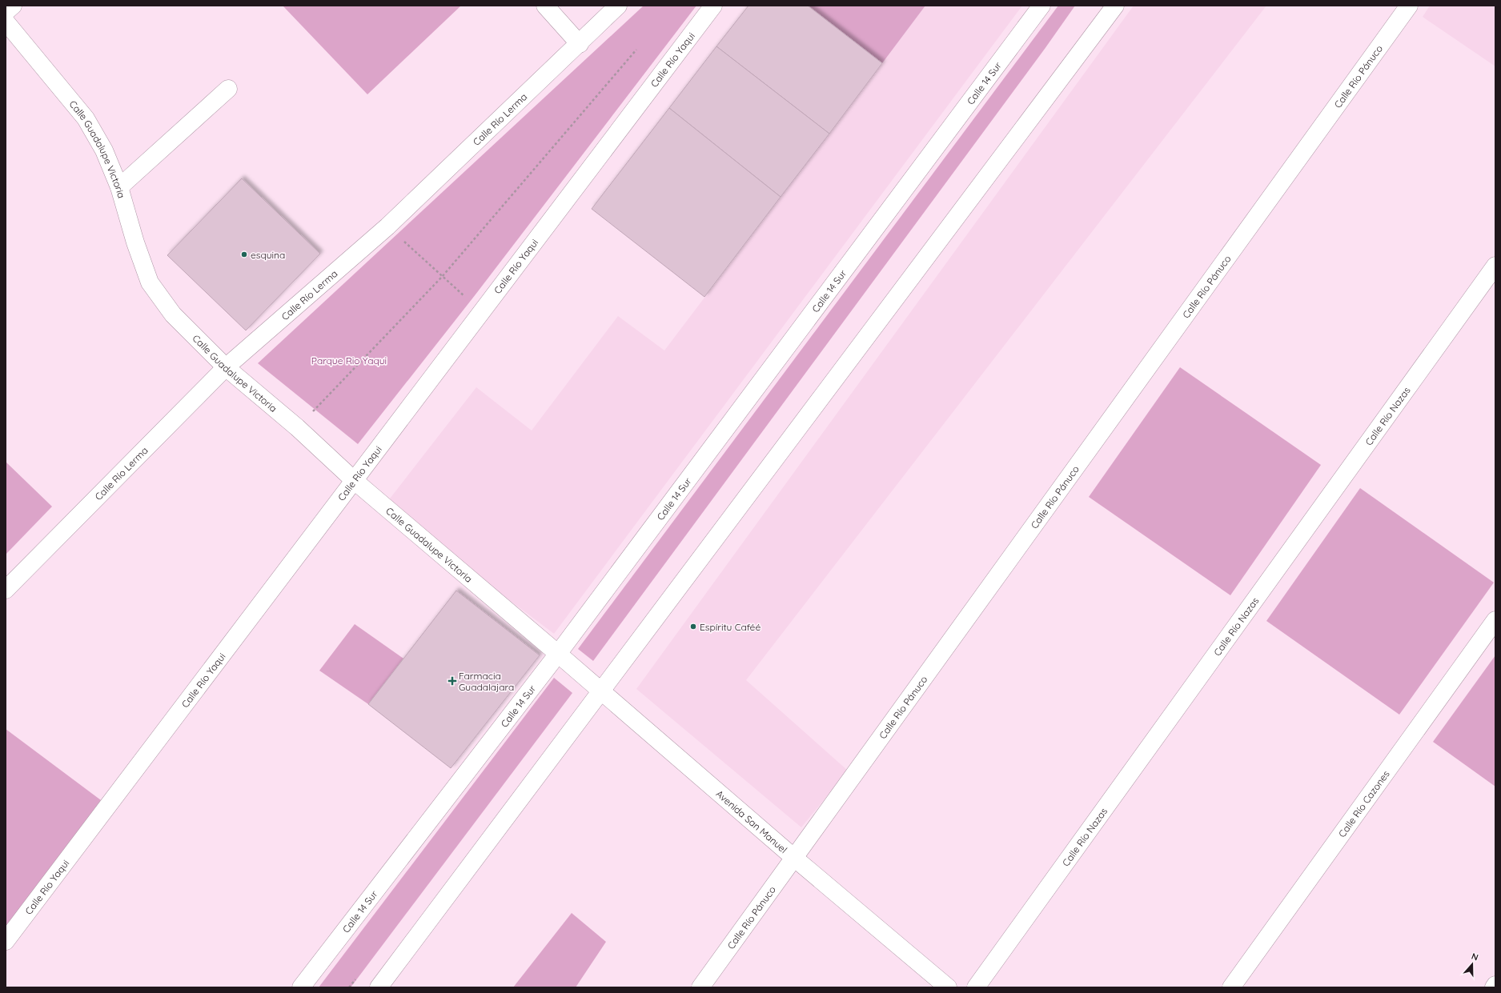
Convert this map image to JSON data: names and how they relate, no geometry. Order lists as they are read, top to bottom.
{
  "streets": {
    "street": [
      "Calle Río Yaqui",
      "Calle Río Pánuco",
      "Calle 14 Sur",
      "Calle Río Lerma",
      "Calle Guadalupe Victoria",
      "Calle Río Nazas",
      "Calle Río Cazones",
      "Avenida San Manuel"
    ]
  },
  "crossings": [
    ["Calle Río Yaqui", "Calle Guadalupe Victoria"],
    ["Calle Río Pánuco", "Avenida San Manuel"],
    ["Calle 14 Sur", "Calle Guadalupe Victoria"],
    ["Calle 14 Sur", "Avenida San Manuel"],
    ["Calle Río Lerma", "Calle Guadalupe Victoria"],
    ["Calle Guadalupe Victoria", "Avenida San Manuel"]
  ],
  "parks": ["Parque Rio Yaqui"],
  "places": {
    "other": ["esquina", "Espíritu Caféé"],
    "health": ["Farmacia Guadalajara"]
  },
  "north": "top"
}
